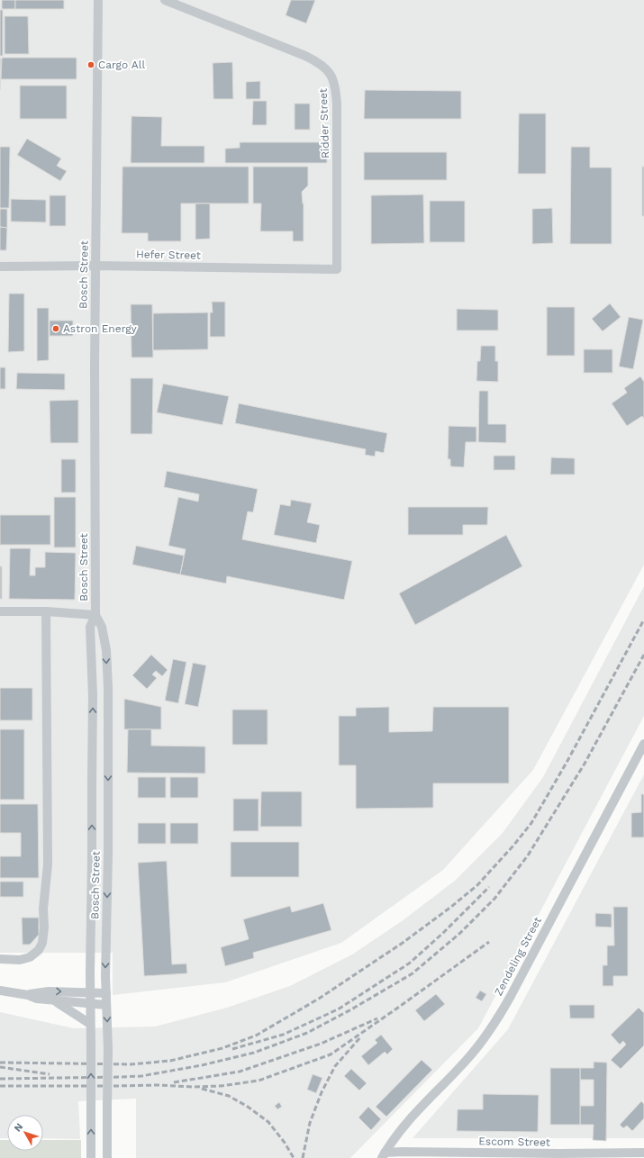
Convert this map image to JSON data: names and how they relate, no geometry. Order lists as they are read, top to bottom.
{
  "streets": {
    "street": [
      "Ridder Street",
      "Hefer Street",
      "Bosch Street",
      "Zendeling Street",
      "Escom Street"
    ]
  },
  "crossings": [
    ["Ridder Street", "Hefer Street"],
    ["Hefer Street", "Bosch Street"],
    ["Zendeling Street", "Escom Street"]
  ],
  "places": ["Cargo All", "Astron Energy"],
  "north": "top left"
}
